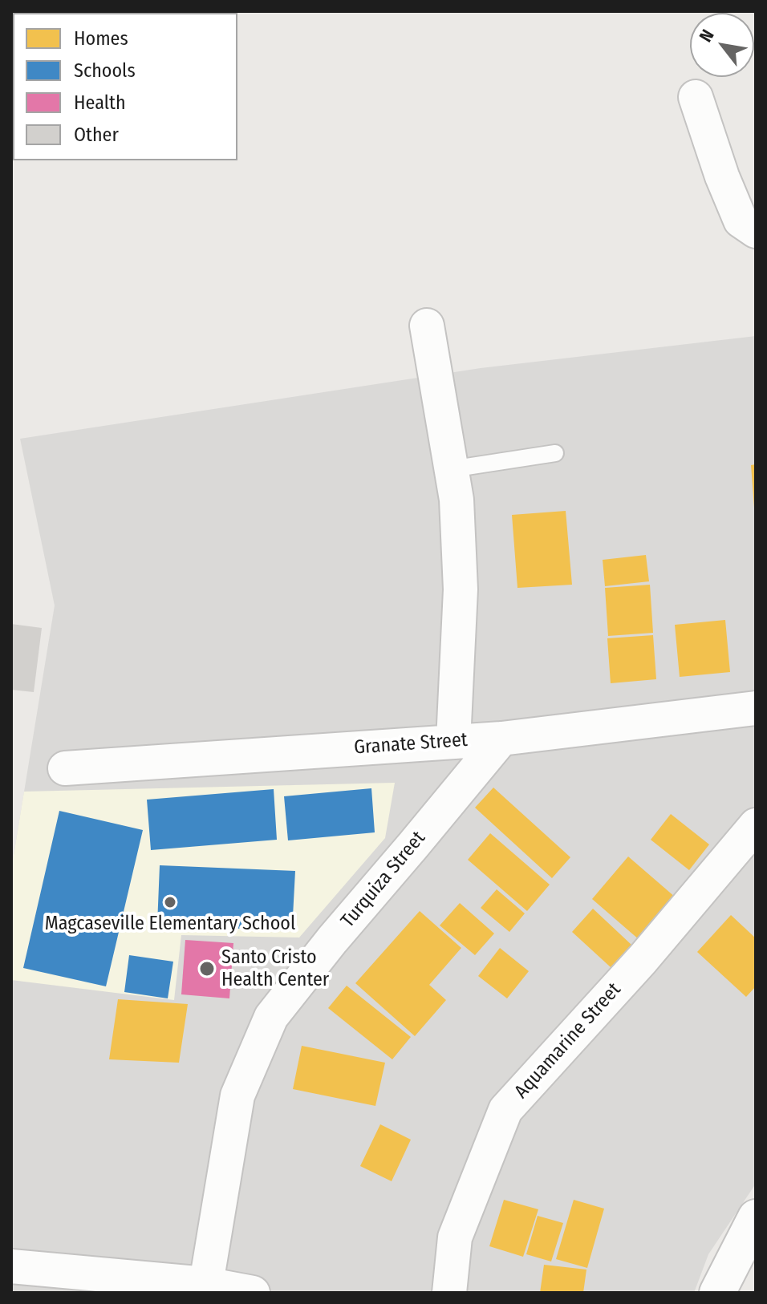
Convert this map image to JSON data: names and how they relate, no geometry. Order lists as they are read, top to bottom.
{
  "streets": {
    "street": ["Granate Street", "Turquiza Street", "Aquamarine Street"]
  },
  "crossings": [
    ["Granate Street", "Turquiza Street"]
  ],
  "places": ["Magcaseville Elementary School", "Santo Cristo Health Center"],
  "legend": [
    "Homes",
    "Schools",
    "Health",
    "Other"
  ],
  "north": "top left"
}
